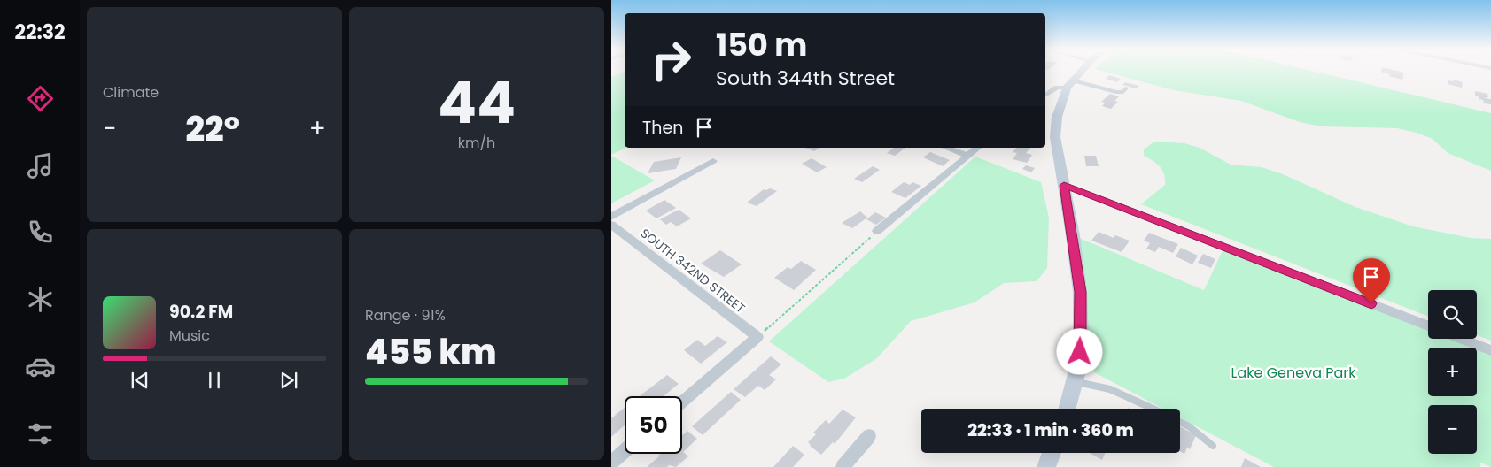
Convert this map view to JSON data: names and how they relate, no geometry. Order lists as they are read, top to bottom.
{
  "streets": {
    "street": ["SOUTH 342ND STREET"]
  },
  "parks": ["Lake Geneva Park"],
  "page": {
    "tabs": "22:32",
    "tile": [
      "Climate",
      ["44", "km/h"],
      ["Range · 91%", "455 km"]
    ],
    "turn": ["150 m", "South 344th Street"],
    "then": "Then",
    "heat": ["−", "22°", "+"],
    "map_buttons": ["+", "−"],
    "song": ["90.2 FM", "Music"],
    "limit": "50",
    "trip": "22:33 · 1 min · 360 m"
  }
}
